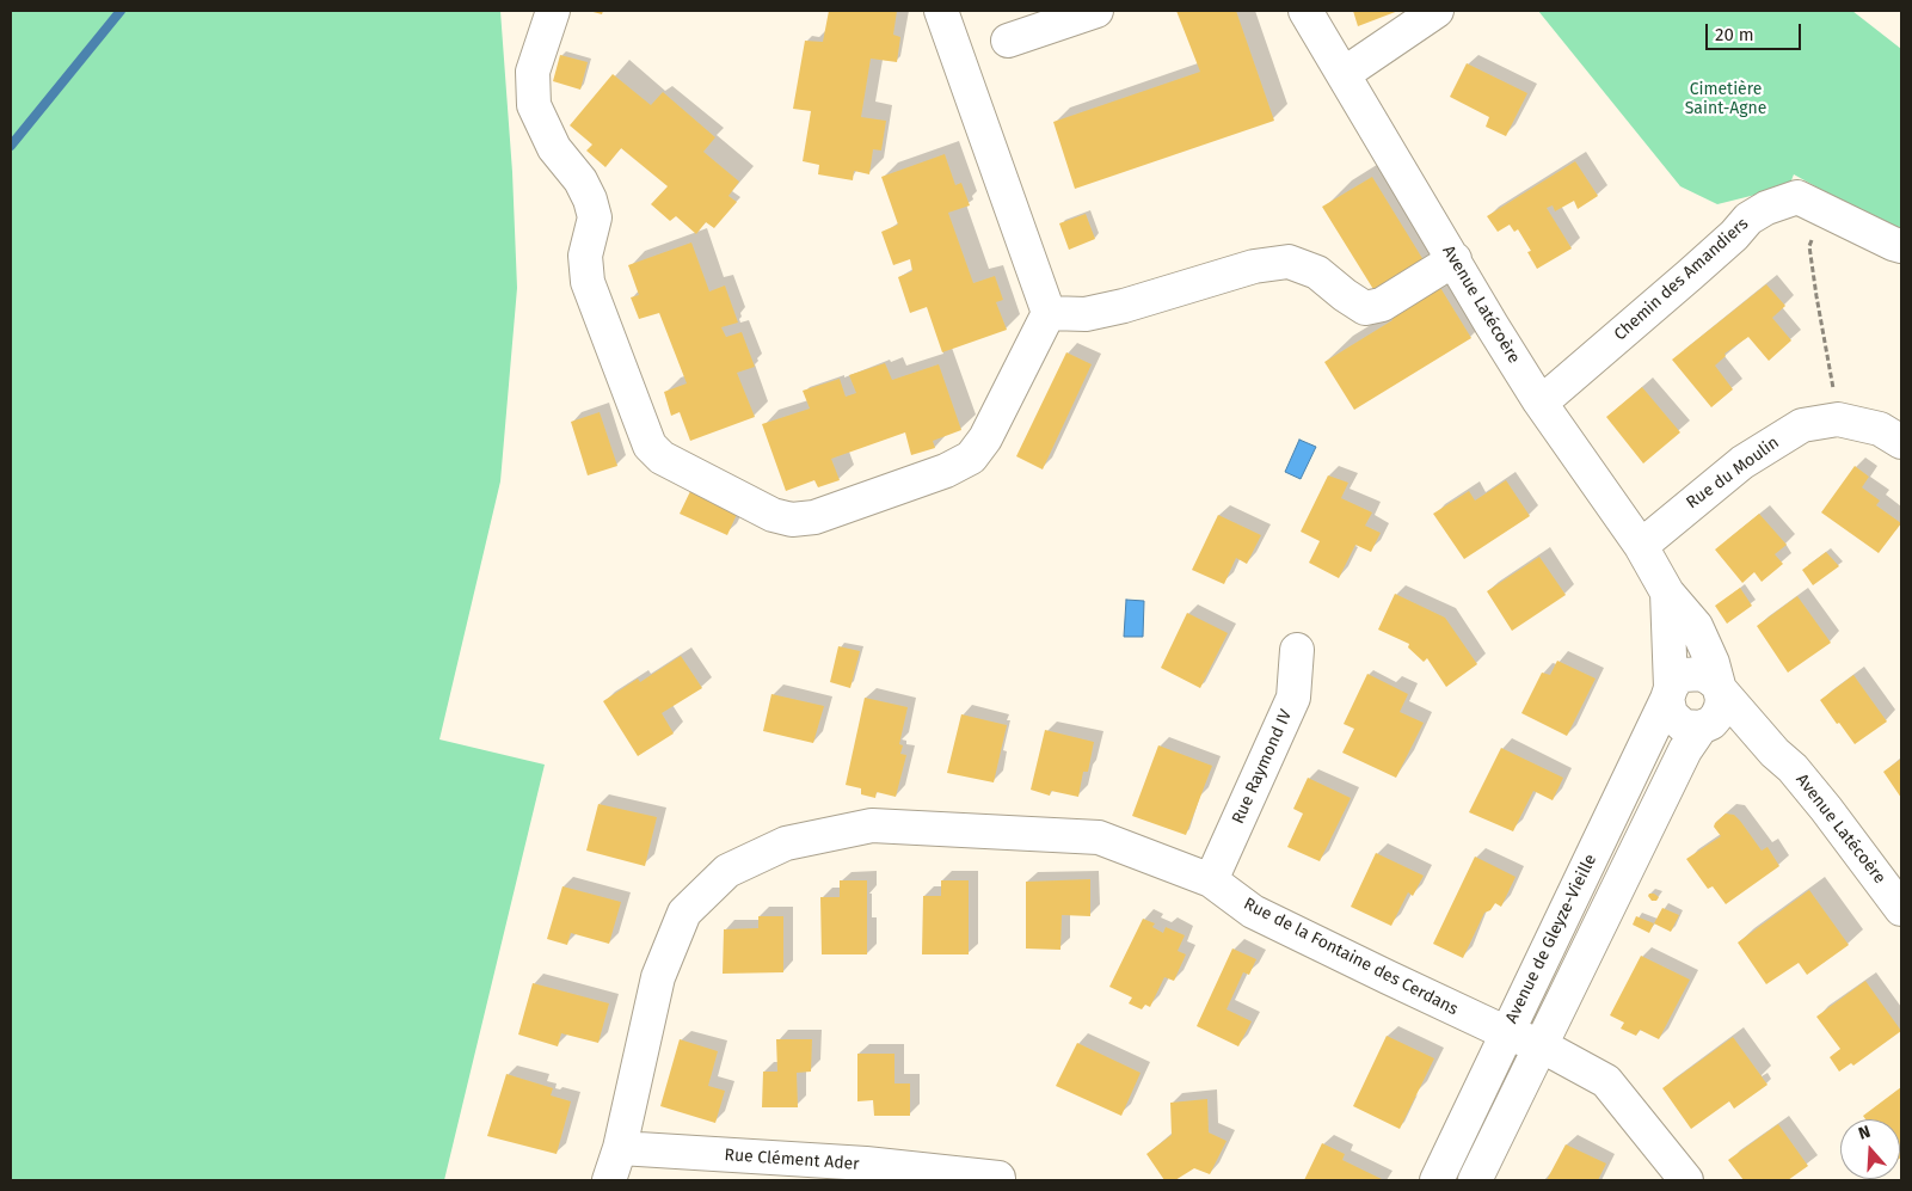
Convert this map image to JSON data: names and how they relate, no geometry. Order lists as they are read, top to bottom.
{
  "streets": {
    "street": [
      "Chemin des Amandiers",
      "Avenue Latécoère",
      "Rue du Moulin",
      "Rue Raymond IV",
      "Avenue de Gleyze-Vieille",
      "Rue de la Fontaine des Cerdans",
      "Rue Clément Ader"
    ]
  },
  "crossings": [
    ["Chemin des Amandiers", "Avenue Latécoère"],
    ["Avenue Latécoère", "Rue du Moulin"],
    ["Avenue Latécoère", "Avenue de Gleyze-Vieille"],
    ["Rue Raymond IV", "Rue de la Fontaine des Cerdans"],
    ["Avenue de Gleyze-Vieille", "Rue de la Fontaine des Cerdans"],
    ["Rue de la Fontaine des Cerdans", "Rue Clément Ader"]
  ],
  "parks": ["Cimetière Saint-Agne"],
  "scale_bar": "20 m",
  "north": "top"
}
